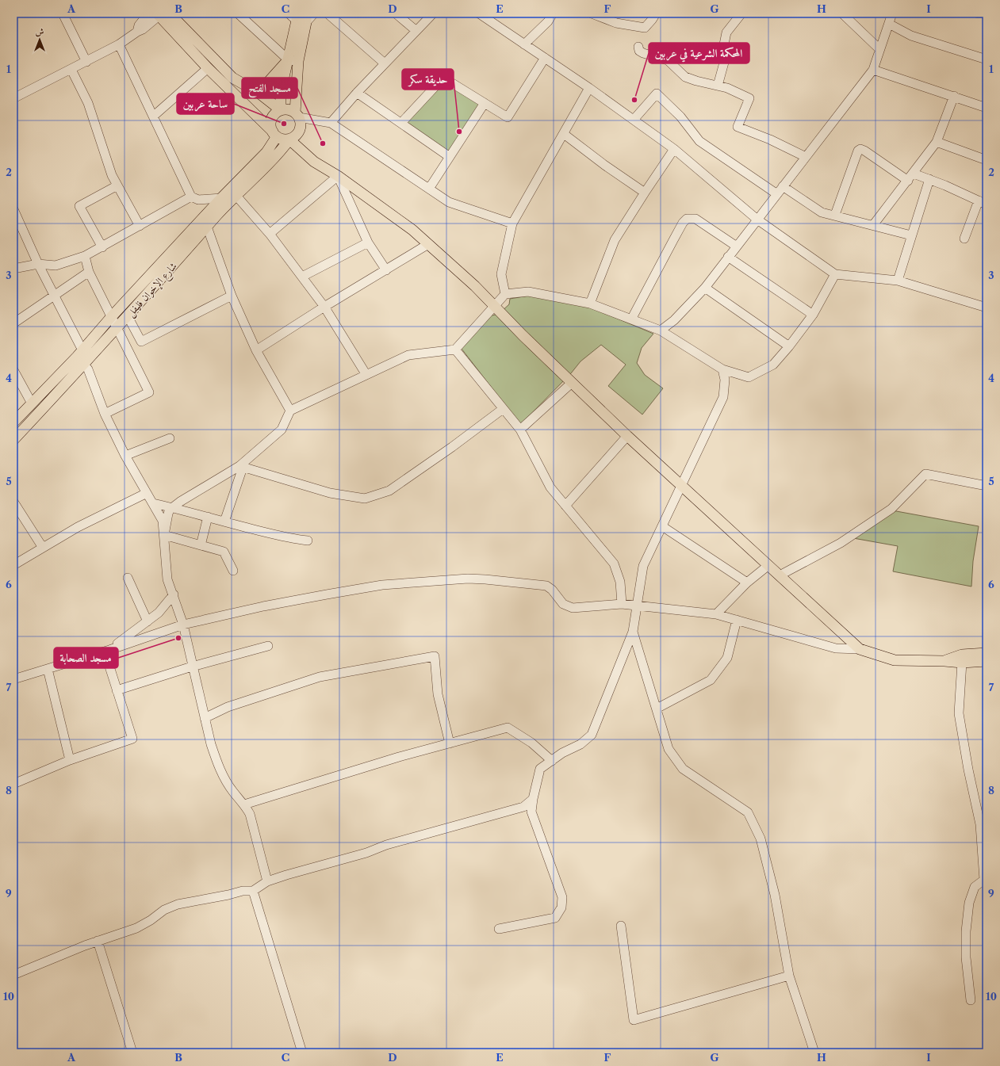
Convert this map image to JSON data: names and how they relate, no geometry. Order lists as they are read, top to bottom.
{
  "streets": {
    "main road": ["شارع الإخوان فليفل"]
  },
  "places": [
    "المحكمة الشرعية في عربين",
    "ساحة عربين",
    "حديقة سكر",
    "مسجد الفتح",
    "مسجد الصحابة"
  ],
  "north": "top",
  "grid": {
    "columns": [
      "A",
      "B",
      "C",
      "D",
      "E",
      "F",
      "G",
      "H",
      "I"
    ],
    "rows": [
      "1",
      "2",
      "3",
      "4",
      "5",
      "6",
      "7",
      "8",
      "9",
      "10"
    ]
  }
}
